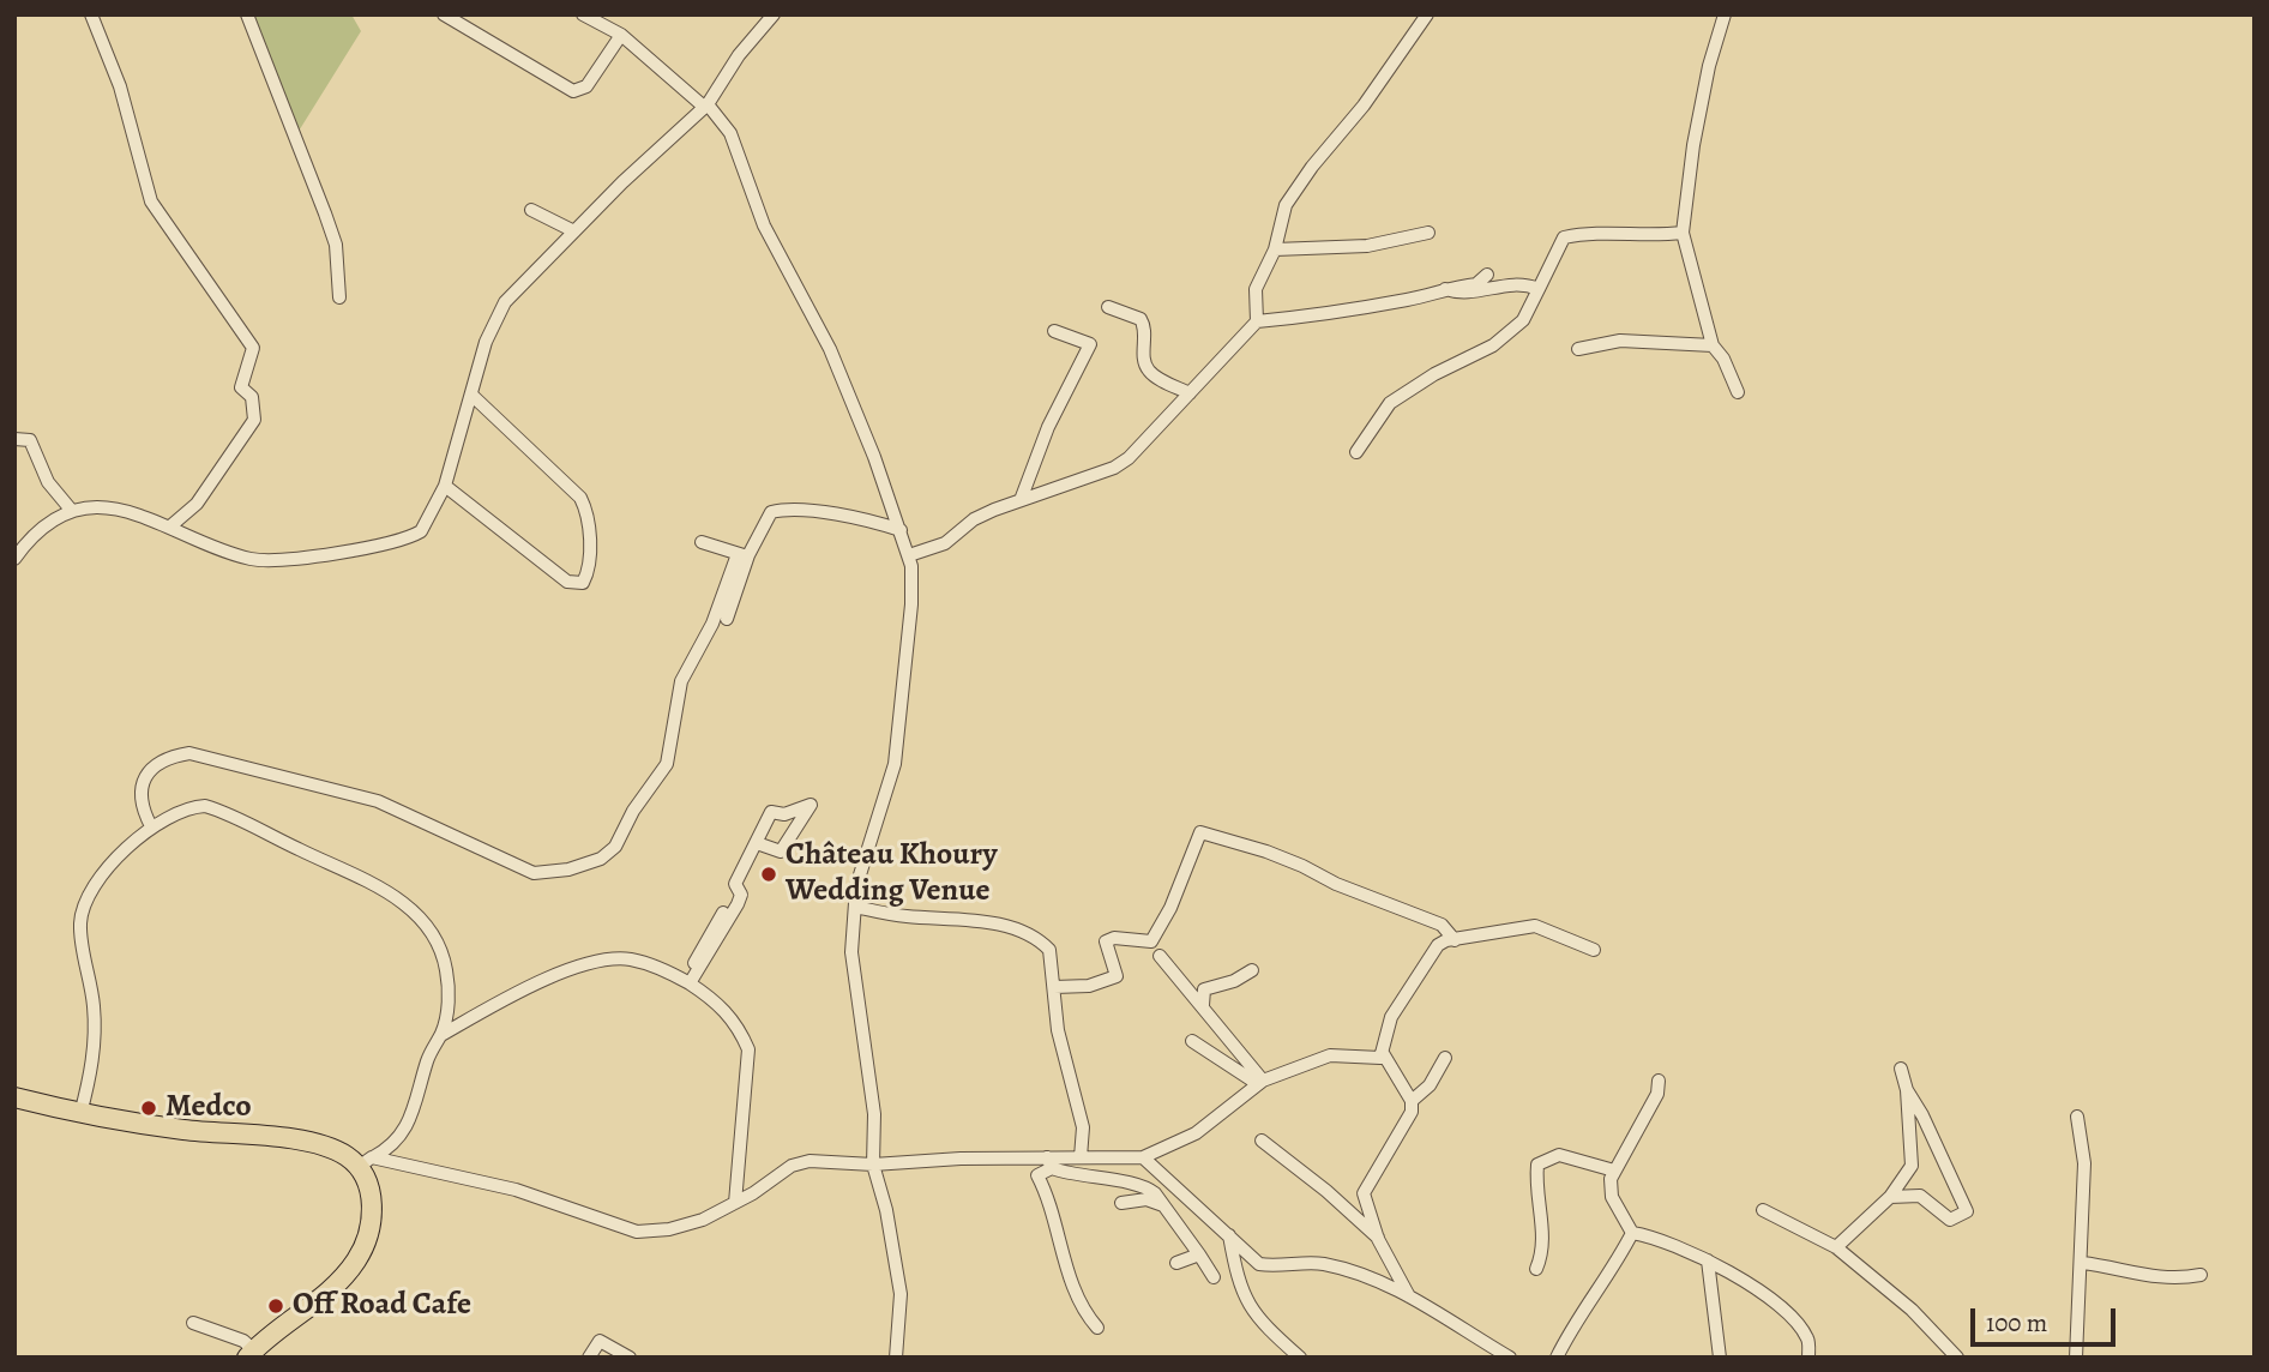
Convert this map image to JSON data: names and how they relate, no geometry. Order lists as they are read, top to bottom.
{
  "places": ["Château Khoury Wedding Venue", "Medco", "Off Road Cafe"],
  "scale_bar": "100 m"
}
